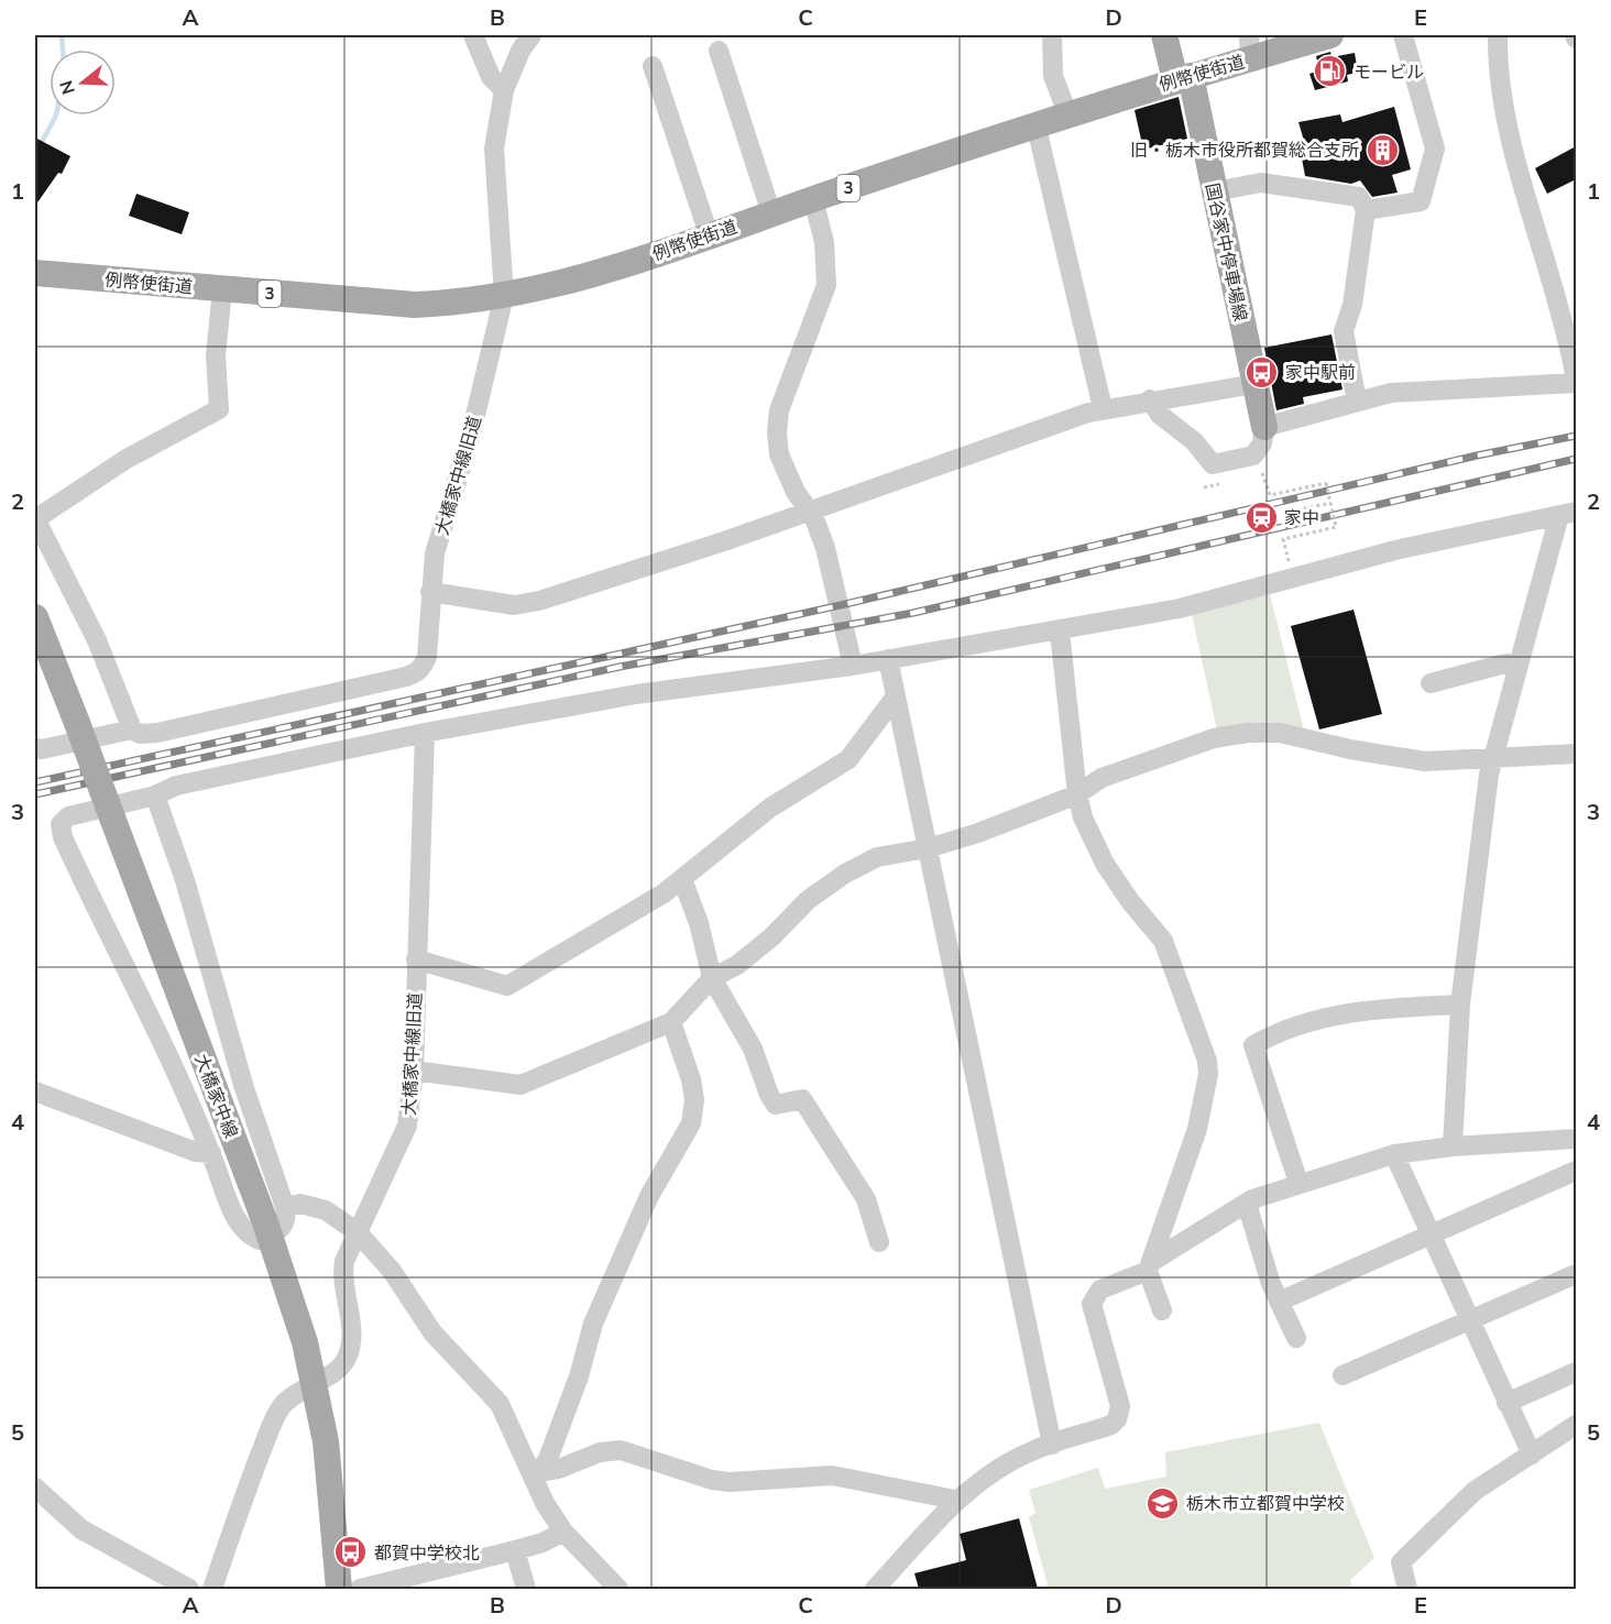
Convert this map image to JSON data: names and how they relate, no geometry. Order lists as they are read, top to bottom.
{
  "streets": {
    "main road": [
      "例幣使街道",
      "3",
      "国谷家中停車場線",
      "大橋家中線"
    ],
    "street": ["大橋家中線旧道"]
  },
  "crossings": [
    ["例幣使街道", "国谷家中停車場線"],
    ["例幣使街道", "大橋家中線旧道"],
    ["大橋家中線旧道", "大橋家中線"]
  ],
  "places": {
    "fuel station": ["モービル"],
    "building": ["旧・栃木市役所都賀総合支所"],
    "bus stop": ["家中駅前", "都賀中学校北"],
    "station": ["家中"],
    "school or university": ["栃木市立都賀中学校"]
  },
  "north": "left",
  "grid": {
    "columns": [
      "A",
      "B",
      "C",
      "D",
      "E"
    ],
    "rows": [
      "1",
      "2",
      "3",
      "4",
      "5"
    ]
  }
}
